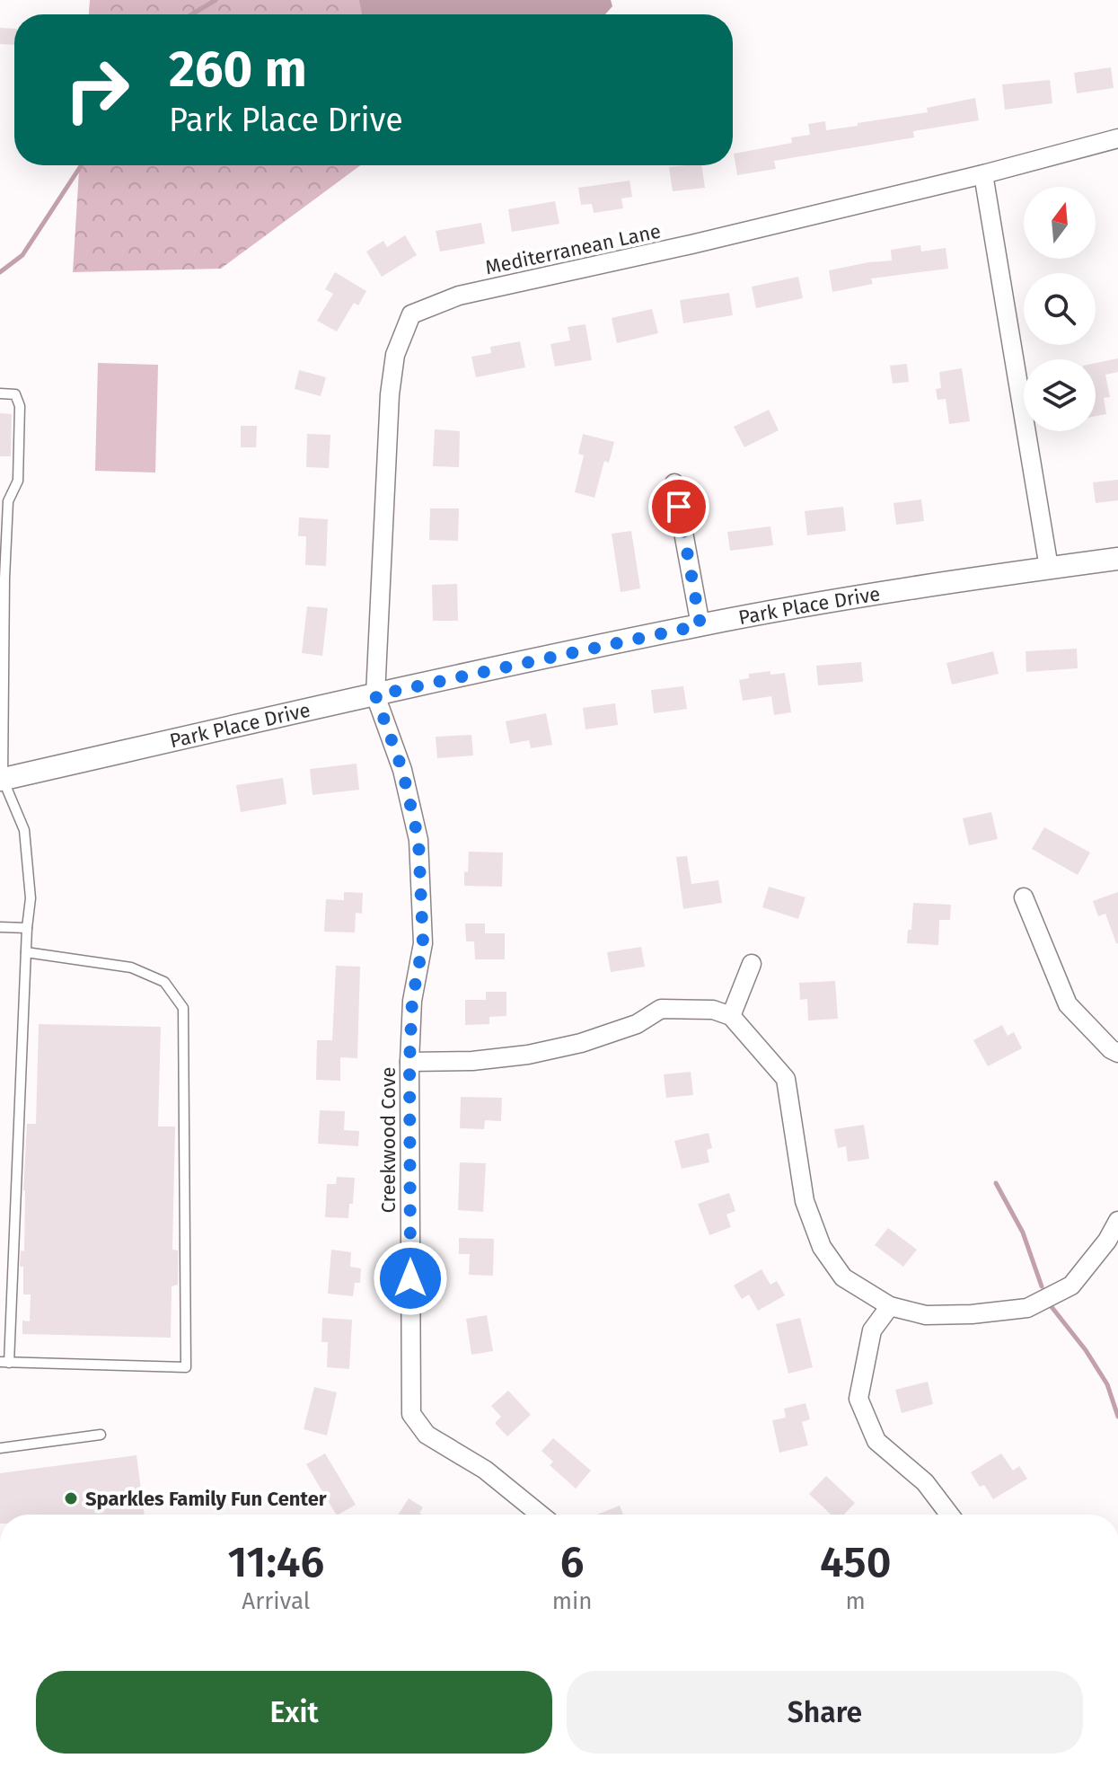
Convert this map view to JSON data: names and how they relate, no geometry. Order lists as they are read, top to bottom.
{
  "streets": {
    "street": ["Mediterranean Lane", "Park Place Drive", "Creekwood Cove"]
  },
  "crossings": [
    ["Mediterranean Lane", "Park Place Drive"],
    ["Mediterranean Lane", "Creekwood Cove"],
    ["Park Place Drive", "Creekwood Cove"]
  ],
  "places": ["Sparkles Family Fun Center"],
  "north": "top",
  "page": {
    "turn": ["260 m", "Park Place Drive"],
    "eta": [
      "11:46",
      "Arrival",
      "6",
      "min",
      "450",
      "m"
    ],
    "buttons": ["Exit", "Share"]
  }
}
